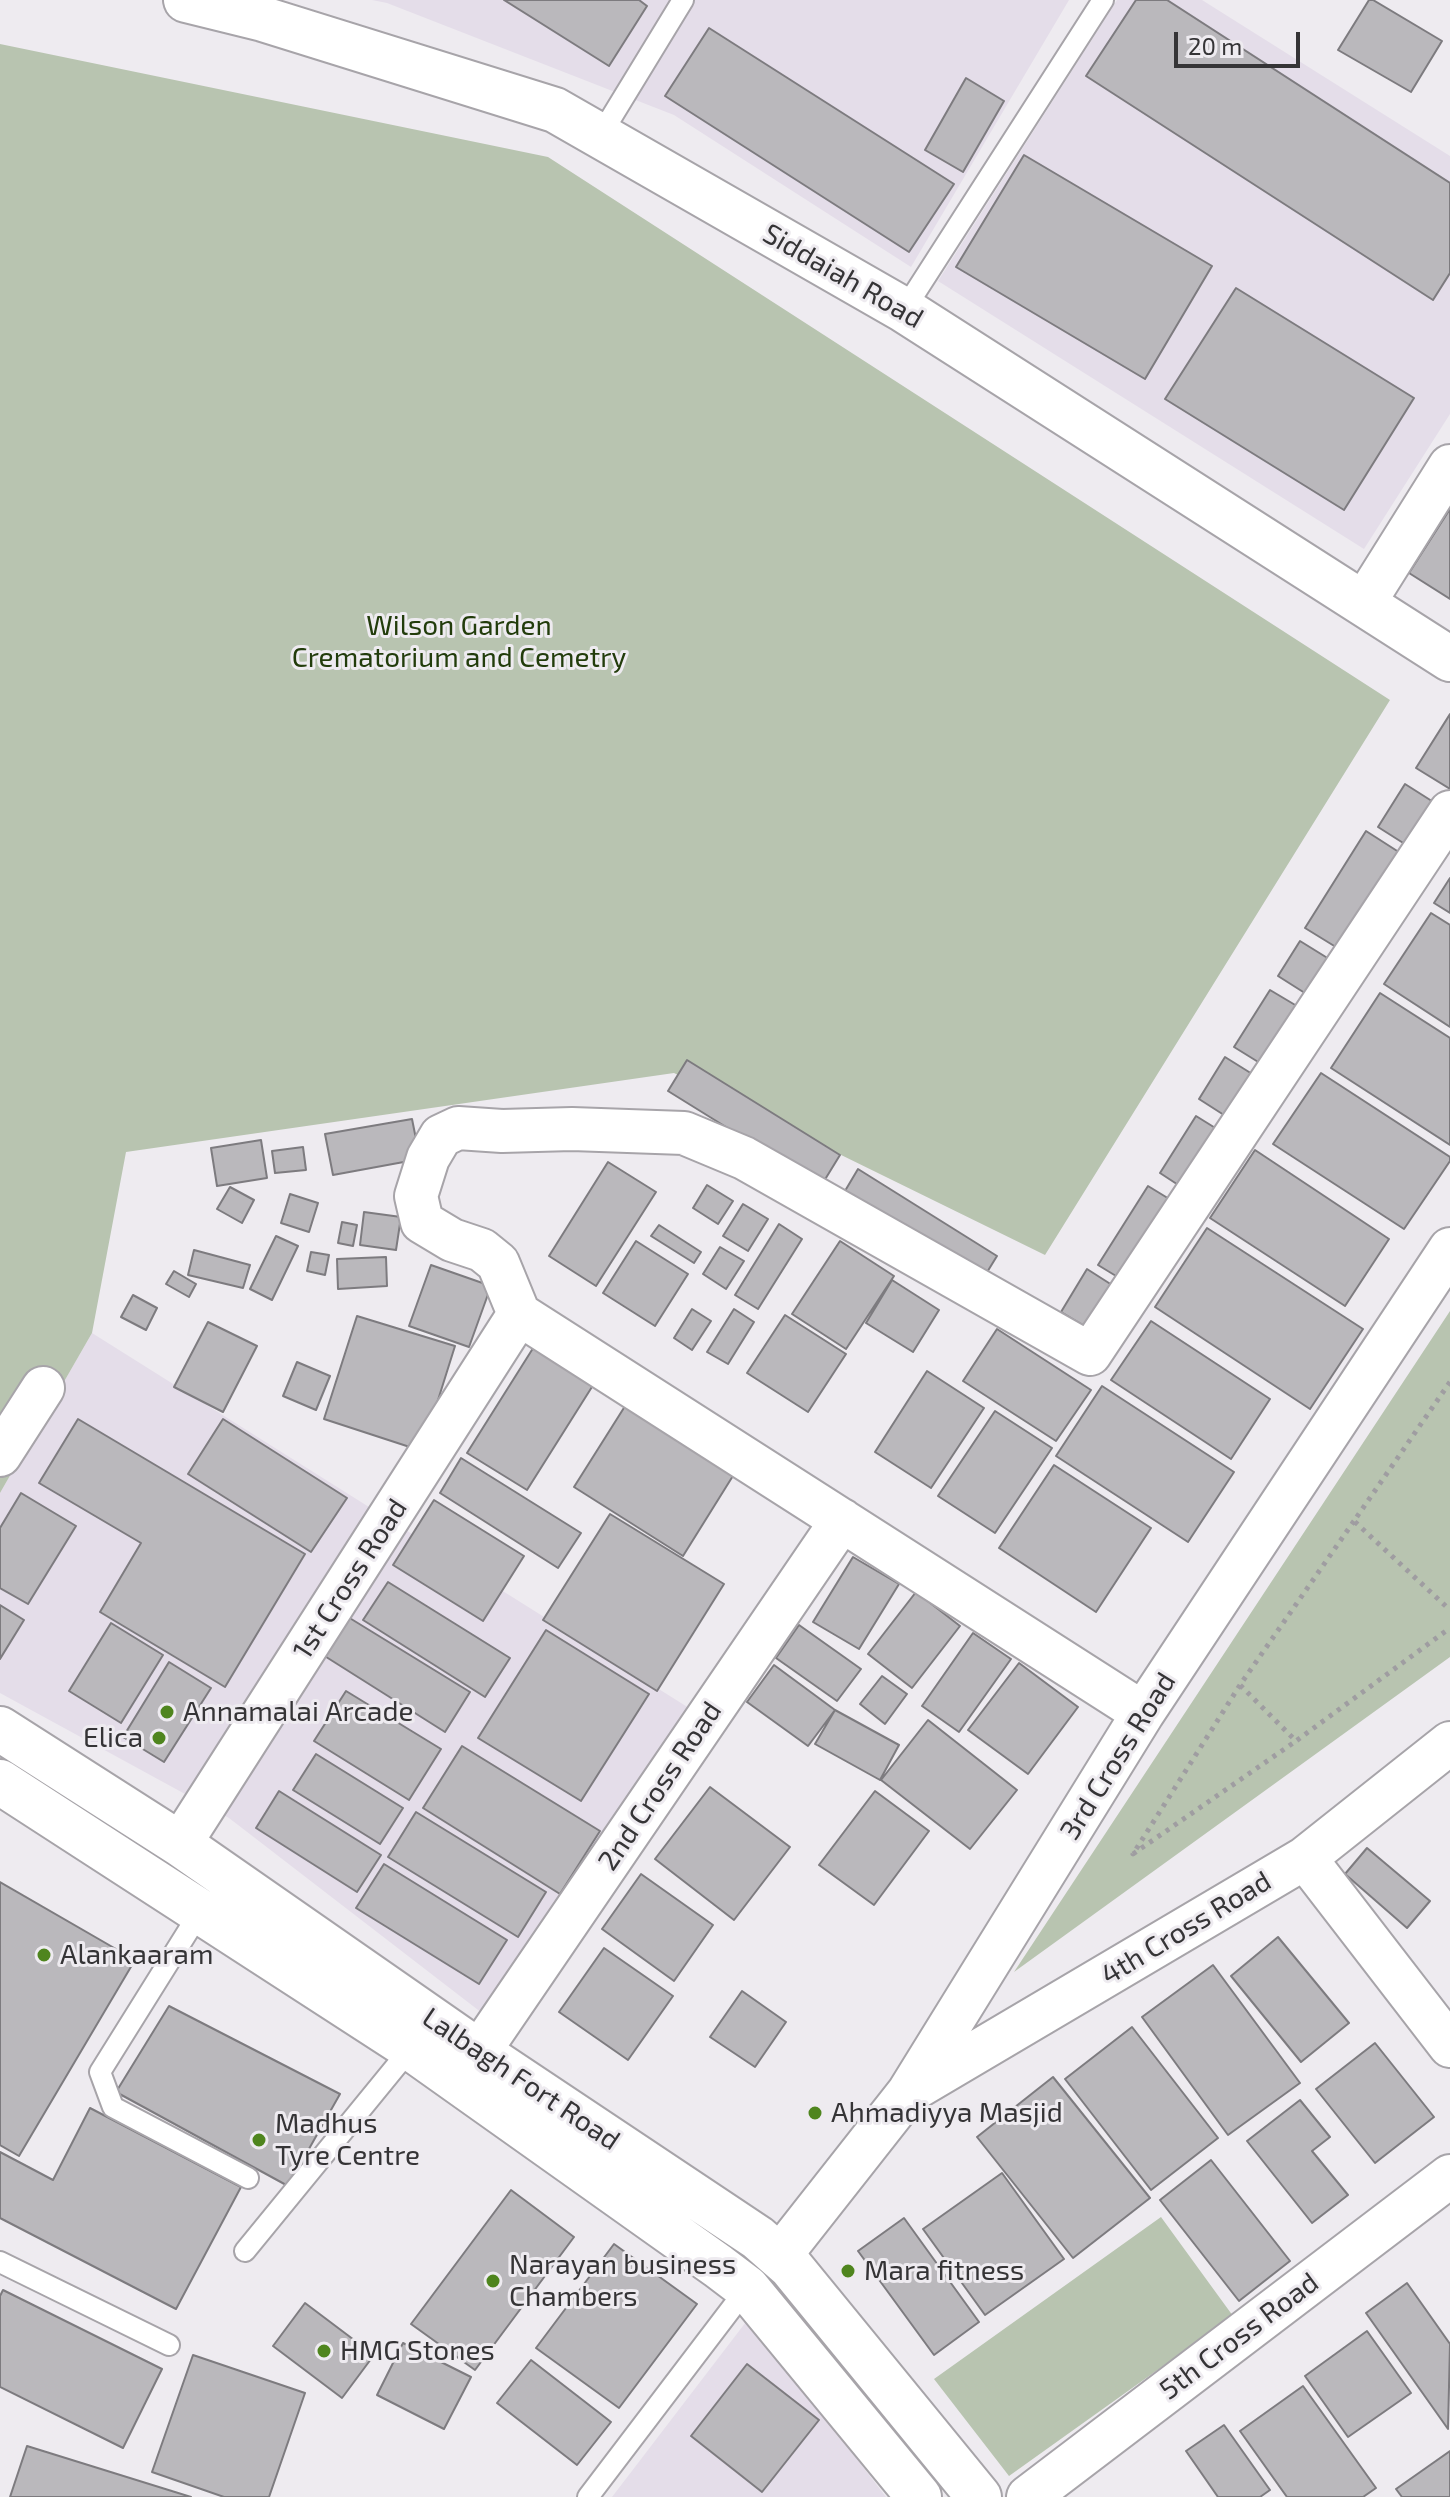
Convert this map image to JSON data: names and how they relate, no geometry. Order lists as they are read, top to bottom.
{
  "streets": {
    "main road": ["Siddaiah Road", "Lalbagh Fort Road"],
    "street": [
      "1st Cross Road",
      "3rd Cross Road",
      "2nd Cross Road",
      "4th Cross Road",
      "5th Cross Road"
    ]
  },
  "crossings": [
    ["1st Cross Road", "Lalbagh Fort Road"],
    ["3rd Cross Road", "4th Cross Road"],
    ["3rd Cross Road", "Lalbagh Fort Road"],
    ["2nd Cross Road", "Lalbagh Fort Road"]
  ],
  "parks": ["Wilson Garden Crematorium and Cemetry"],
  "places": [
    "Annamalai Arcade",
    "Elica",
    "Alankaaram",
    "Ahmadiyya Masjid",
    "Madhus Tyre Centre",
    "Mara fitness",
    "Narayan business Chambers",
    "HMG Stones"
  ],
  "scale_bar": "20 m"
}
